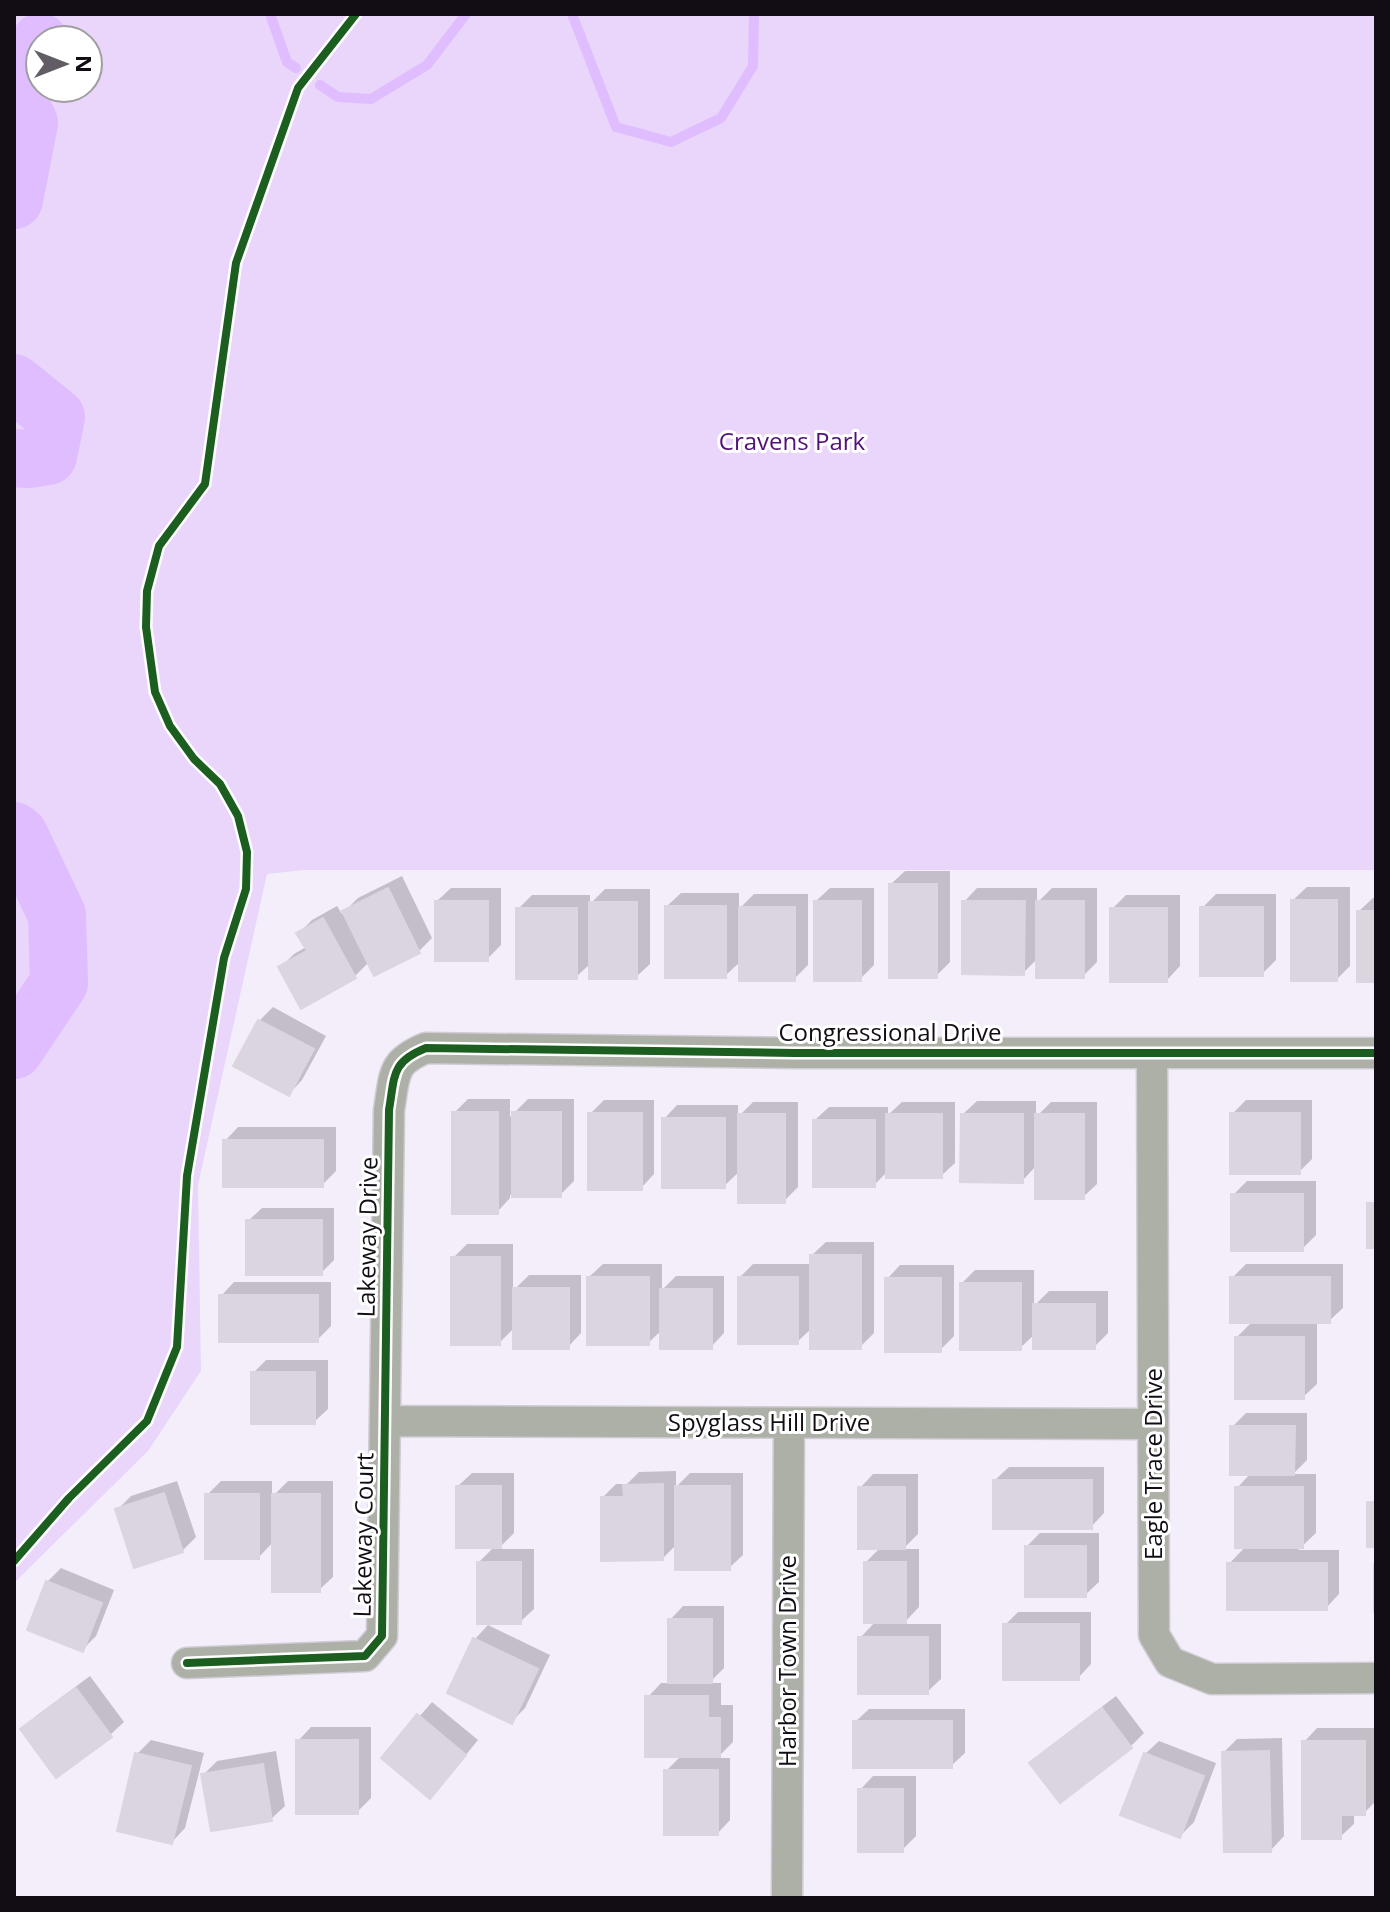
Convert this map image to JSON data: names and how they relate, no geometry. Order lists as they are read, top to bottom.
{
  "streets": {
    "street": [
      "Congressional Drive",
      "Lakeway Drive",
      "Spyglass Hill Drive",
      "Eagle Trace Drive",
      "Lakeway Court",
      "Harbor Town Drive"
    ]
  },
  "crossings": [
    ["Congressional Drive", "Lakeway Drive"],
    ["Congressional Drive", "Eagle Trace Drive"],
    ["Lakeway Drive", "Spyglass Hill Drive"],
    ["Lakeway Drive", "Lakeway Court"],
    ["Spyglass Hill Drive", "Eagle Trace Drive"],
    ["Spyglass Hill Drive", "Lakeway Court"],
    ["Spyglass Hill Drive", "Harbor Town Drive"]
  ],
  "parks": ["Cravens Park"],
  "north": "right"
}
